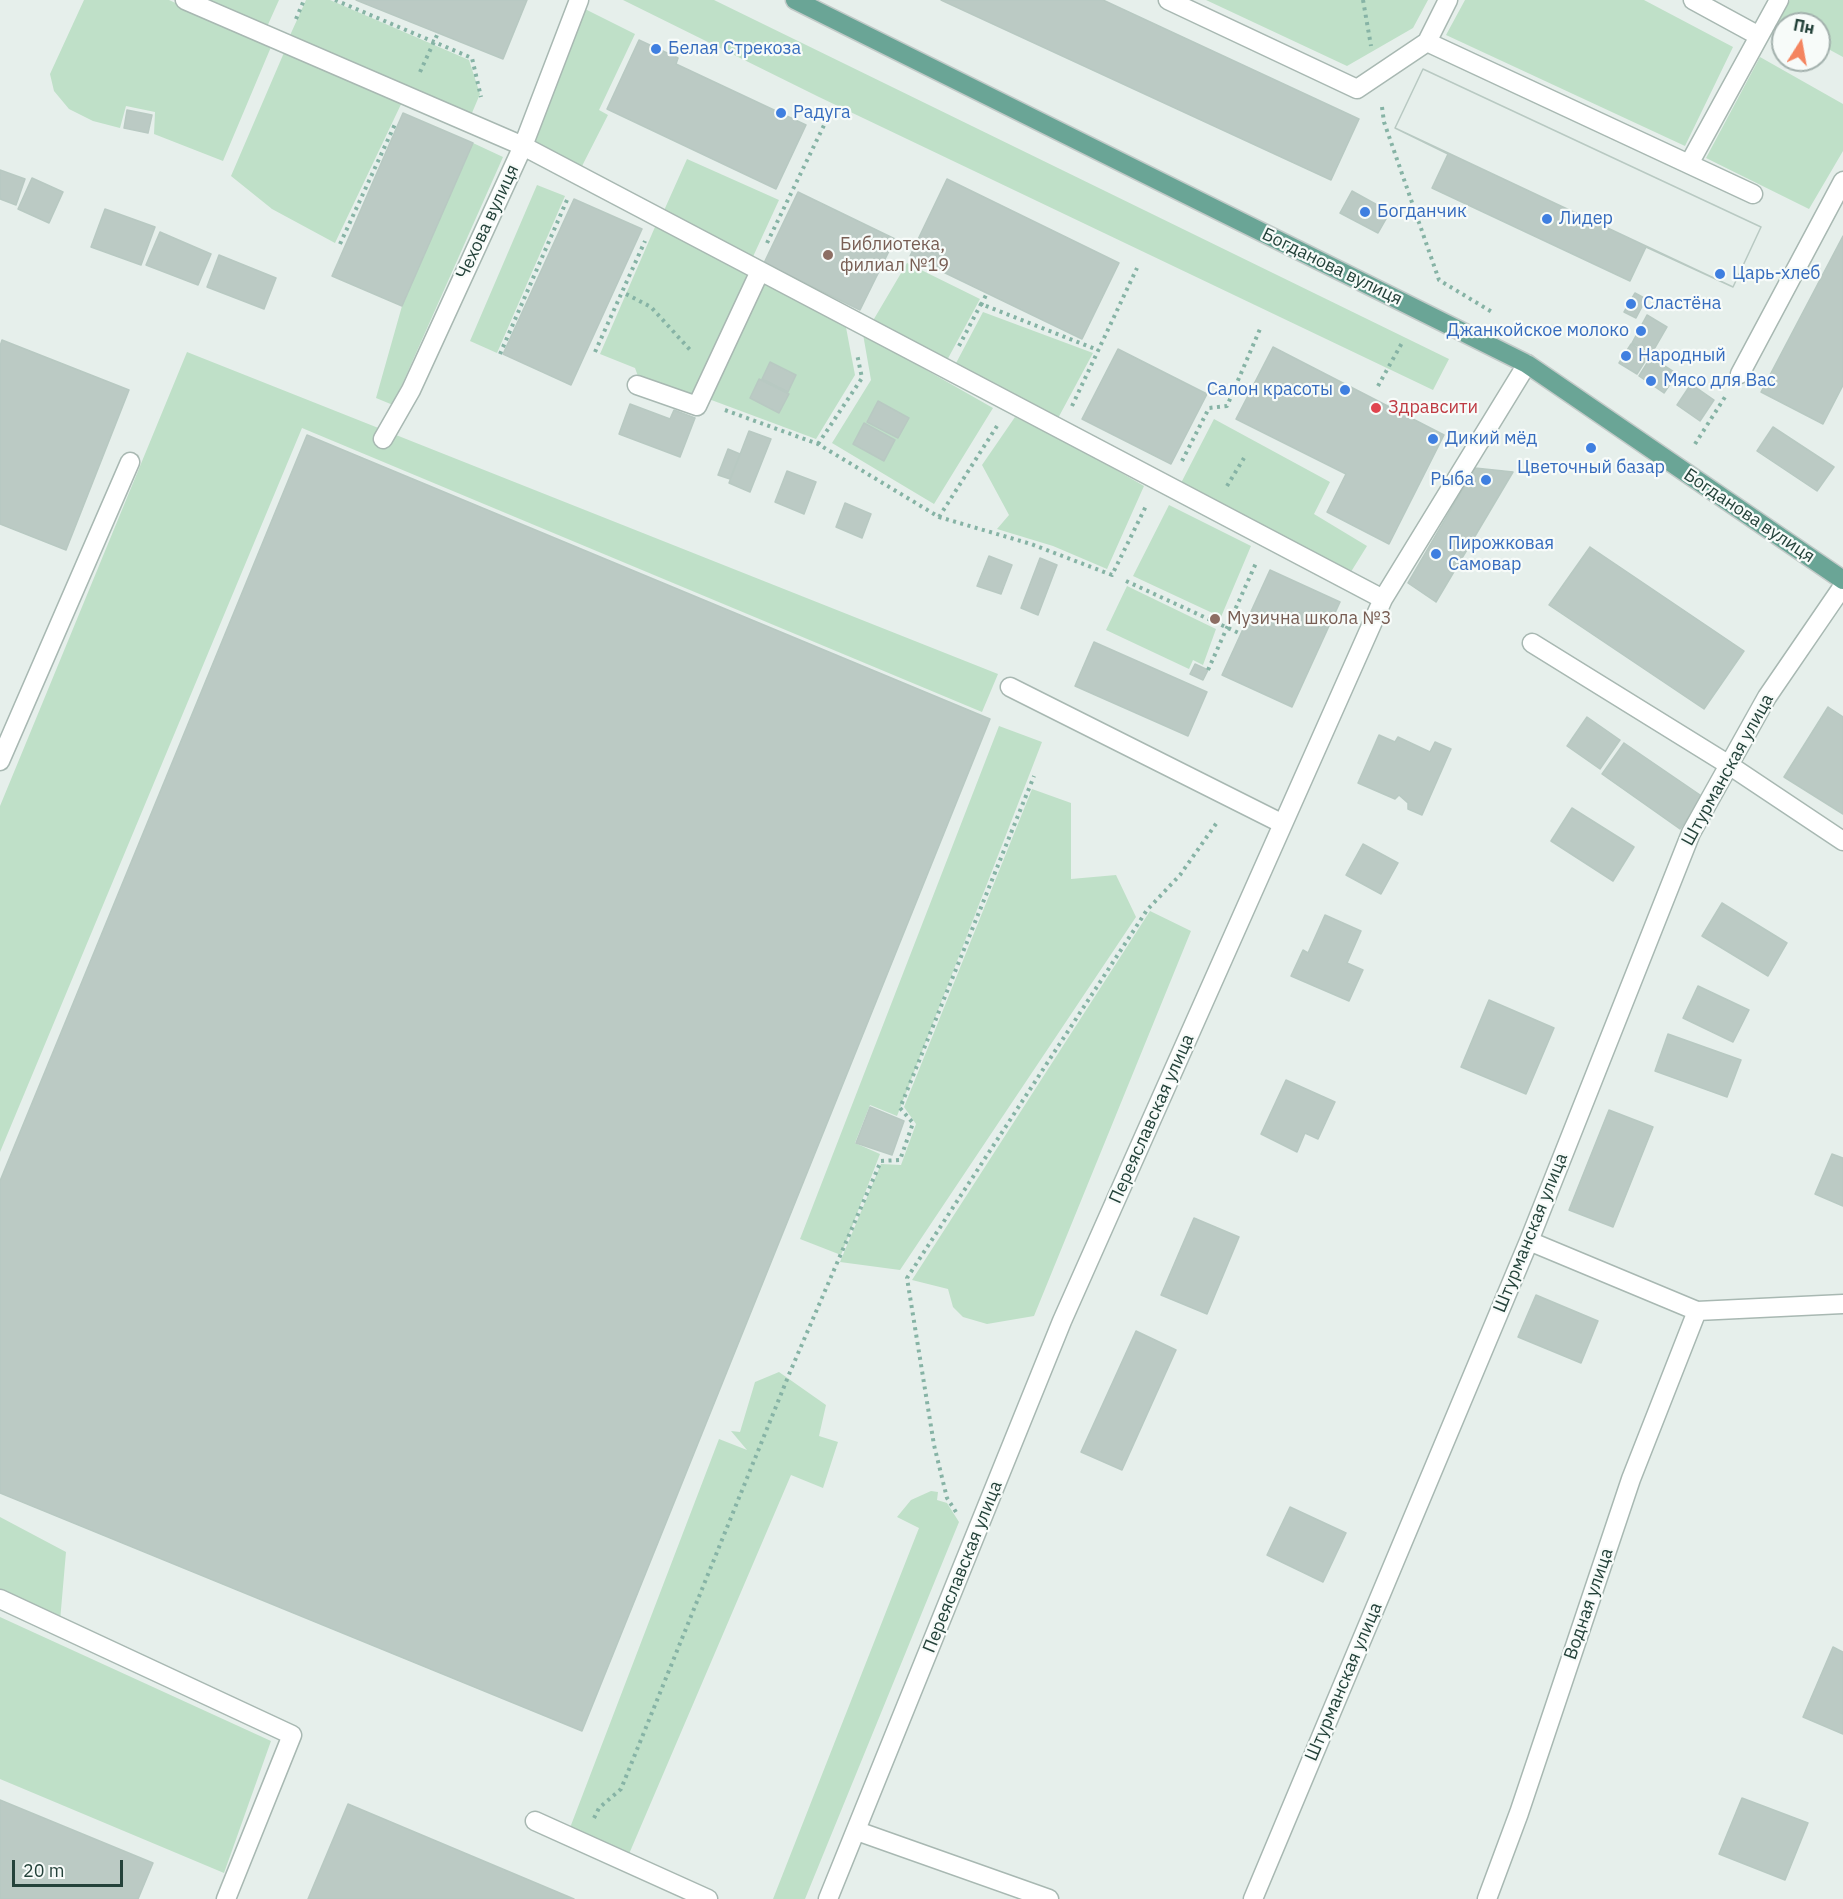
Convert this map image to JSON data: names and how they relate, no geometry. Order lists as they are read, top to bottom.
{
  "streets": {
    "main road": ["Богданова вулиця"],
    "street": [
      "Чехова вулиця",
      "Штурманская улица",
      "Переяславская улица",
      "Водная улица"
    ]
  },
  "crossings": [
    ["Богданова вулиця", "Переяславская улица"]
  ],
  "places": [
    "Белая Стрекоза",
    "Радуга",
    "Богданчик",
    "Лидер",
    "Библиотека, филиал №19",
    "Царь-хлеб",
    "Сластёна",
    "Джанкойское молоко",
    "Народный",
    "Мясо для Вас",
    "Салон красоты",
    "Здравсити",
    "Дикий мёд",
    "Цветочный базар",
    "Рыба",
    "Пирожковая Самовар",
    "Музична школа №3"
  ],
  "scale_bar": "20 m",
  "north": "top"
}
